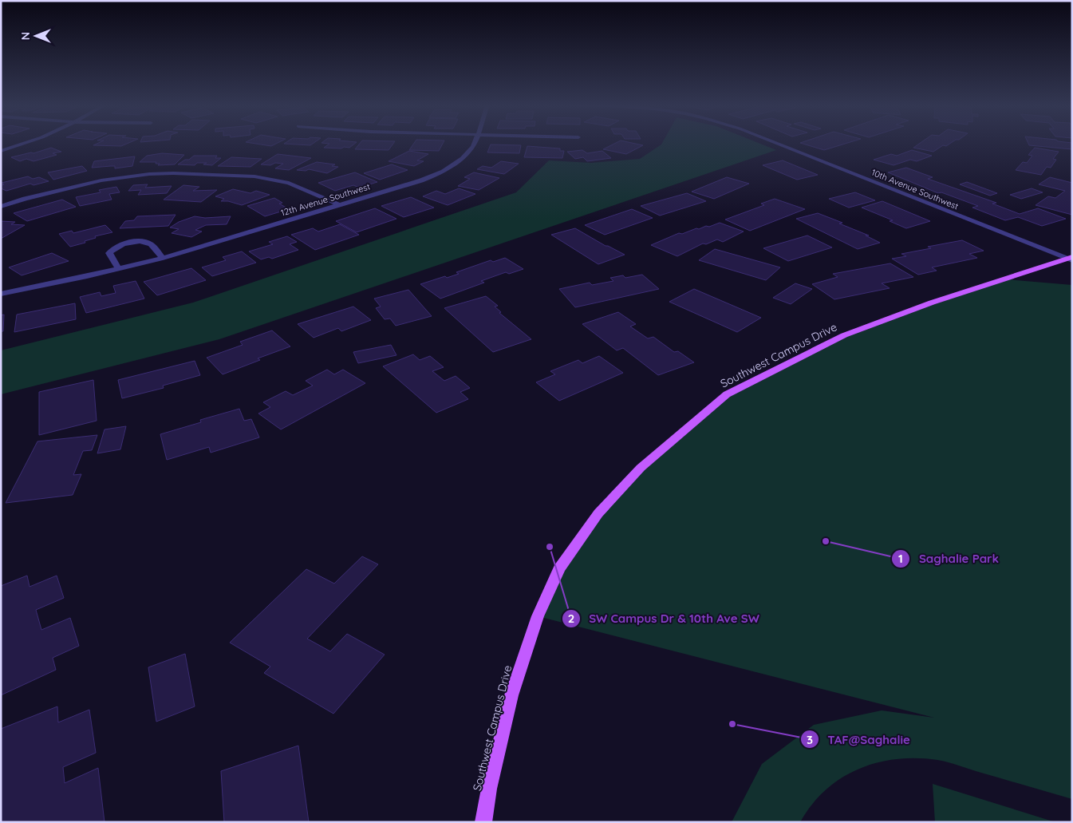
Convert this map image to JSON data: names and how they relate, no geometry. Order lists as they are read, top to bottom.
{
  "streets": {
    "main road": ["Southwest Campus Drive"],
    "street": ["10th Avenue Southwest", "12th Avenue Southwest"]
  },
  "crossings": [
    ["10th Avenue Southwest", "Southwest Campus Drive"]
  ],
  "places": ["Saghalie Park", "SW Campus Dr & 10th Ave SW", "TAF@Saghalie"],
  "north": "left"
}
